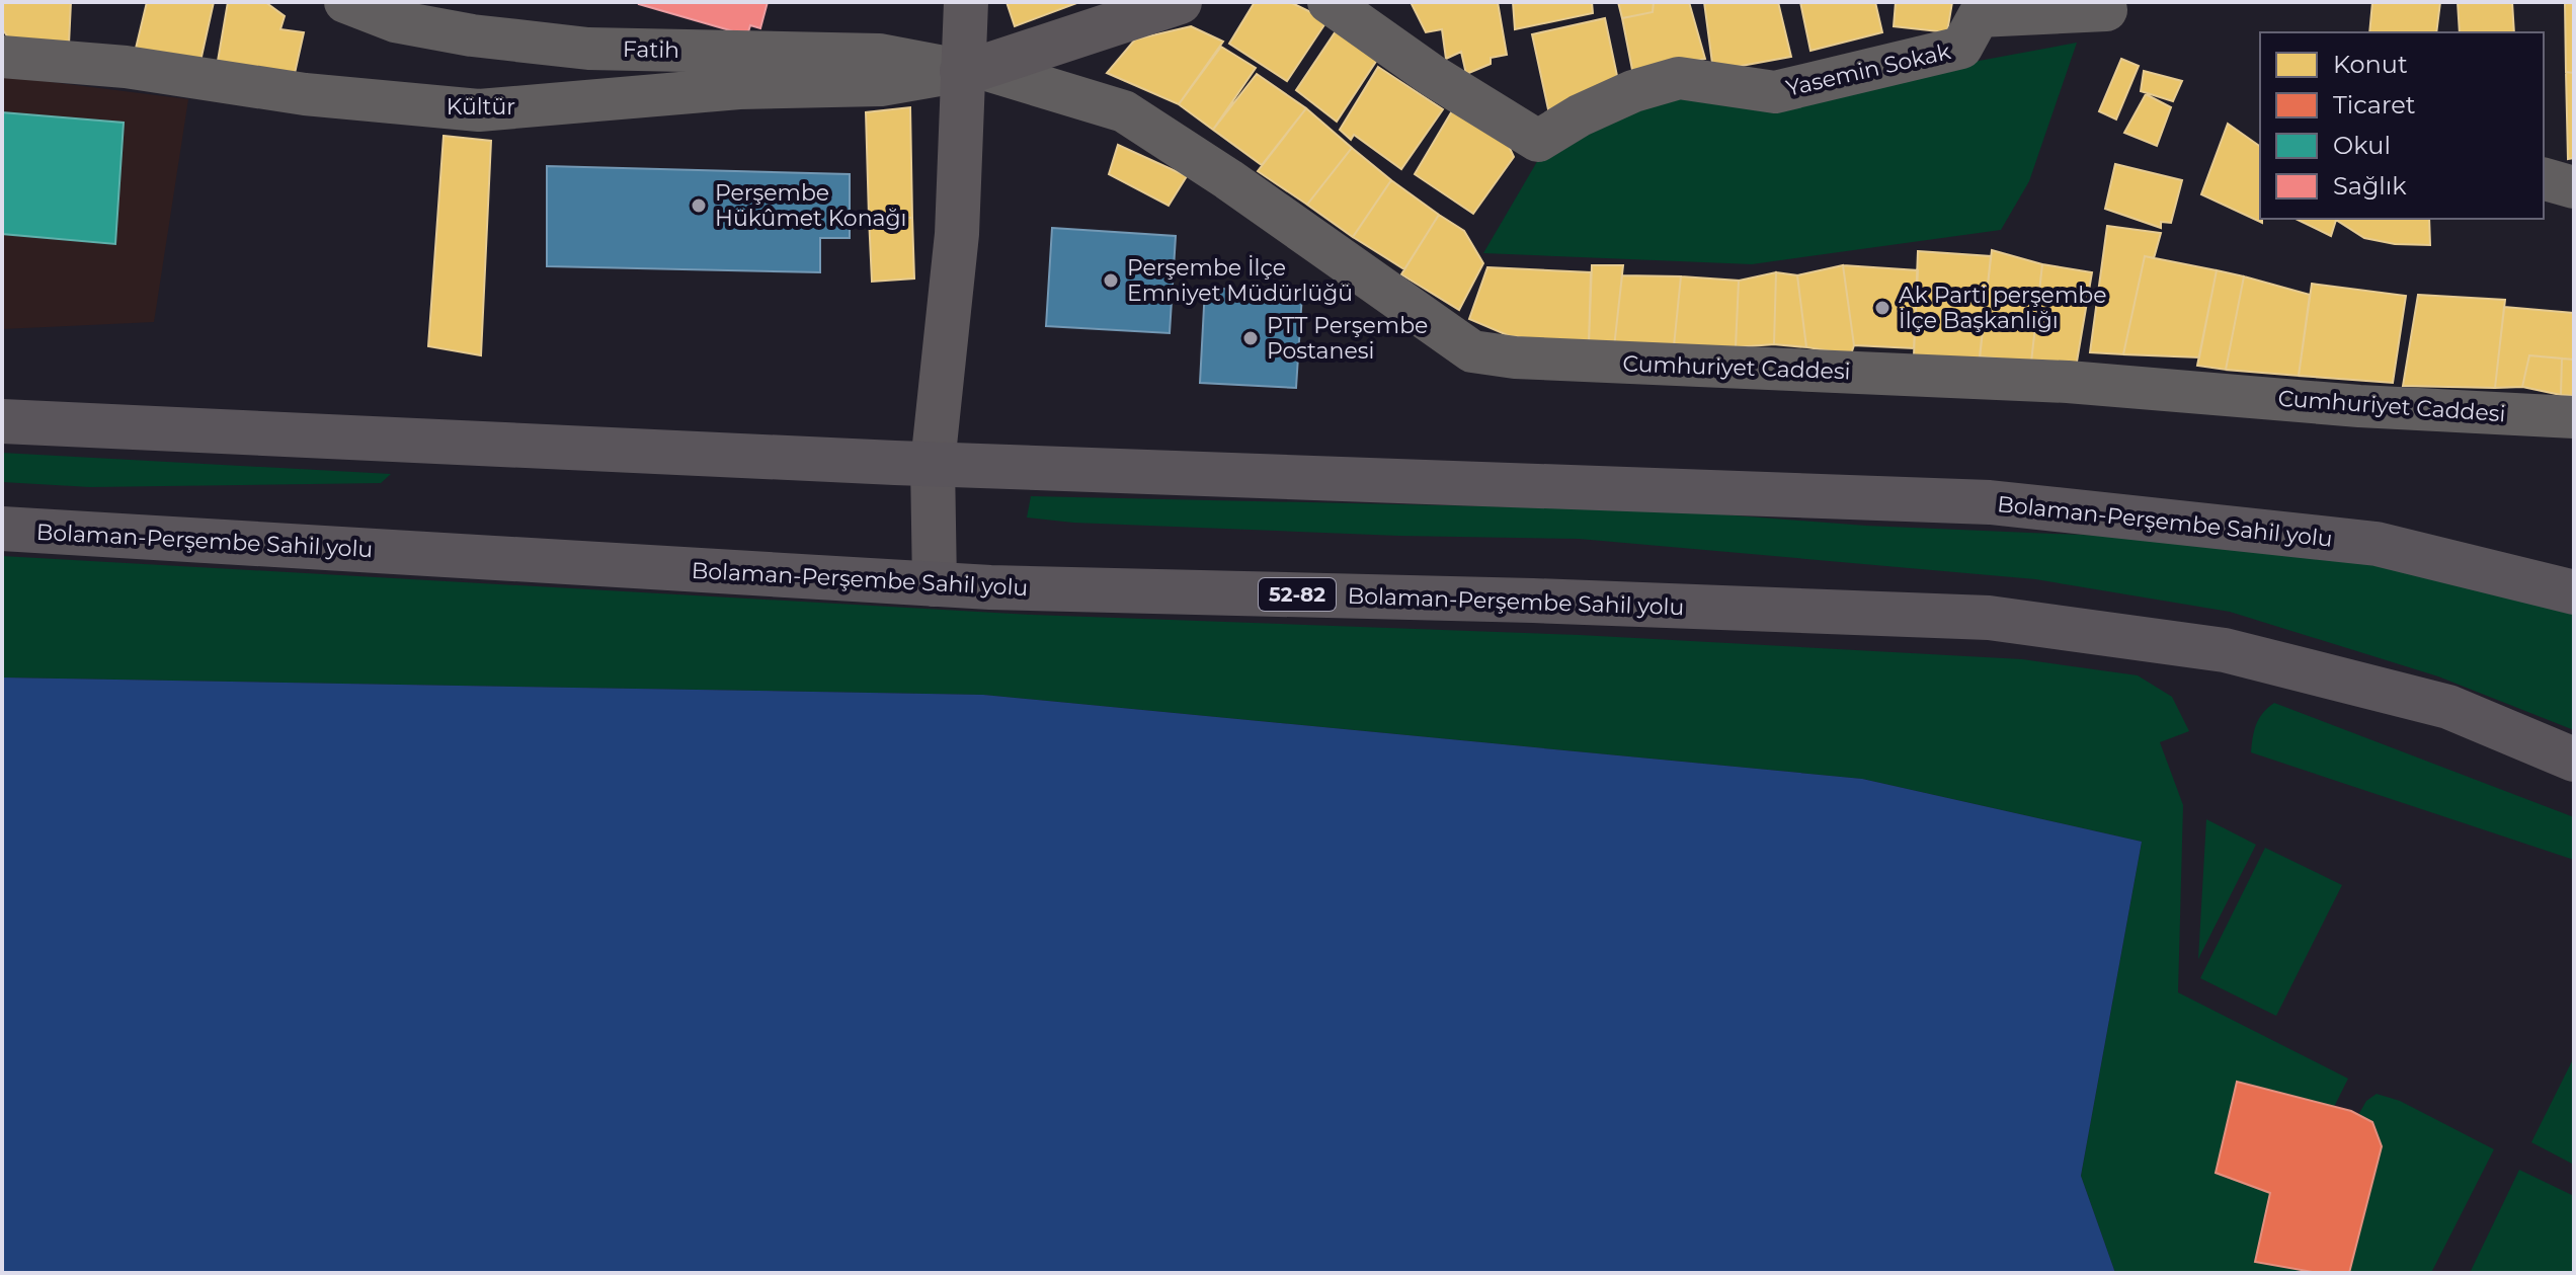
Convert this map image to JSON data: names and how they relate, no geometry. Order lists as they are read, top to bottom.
{
  "streets": {
    "main road": ["Bolaman-Perşembe Sahil yolu", "52-82"],
    "street": [
      "Fatih",
      "Yasemin Sokak",
      "Kültür",
      "Cumhuriyet Caddesi"
    ]
  },
  "crossings": [
    ["Fatih", "Kültür"],
    ["Fatih", "Cumhuriyet Caddesi"],
    ["Kültür", "Cumhuriyet Caddesi"]
  ],
  "places": [
    "Perşembe Hükûmet Konağı",
    "Perşembe İlçe Emniyet Müdürlüğü",
    "Ak Parti perşembe İlçe Başkanlığı",
    "PTT Perşembe Postanesi"
  ],
  "legend": [
    "Konut",
    "Ticaret",
    "Okul",
    "Sağlık"
  ]
}
